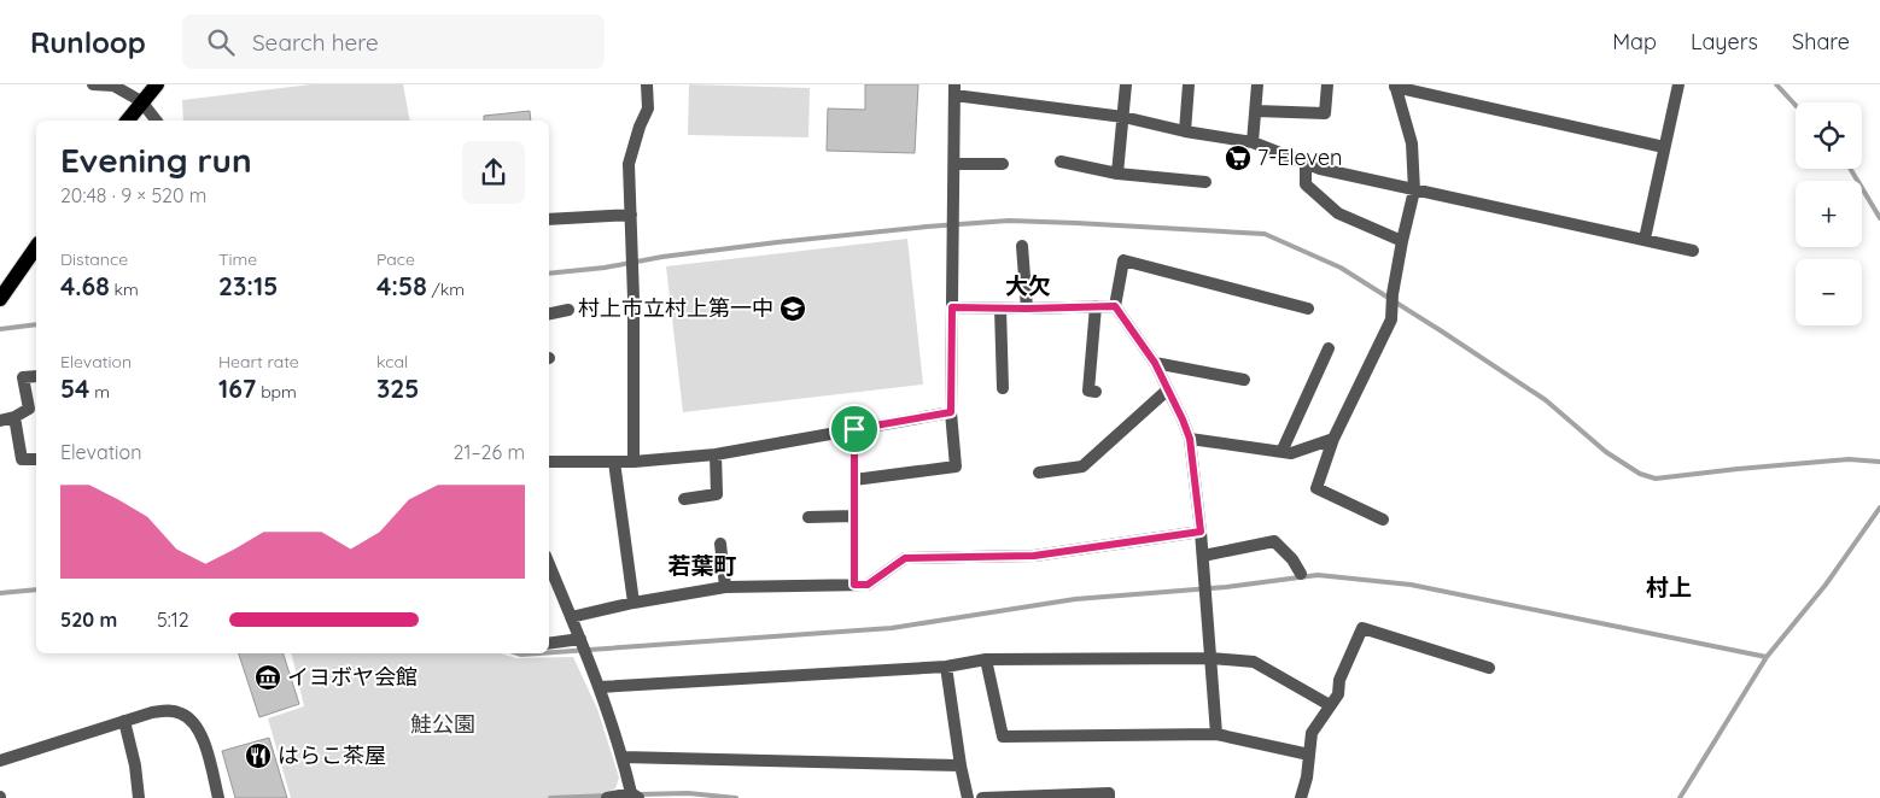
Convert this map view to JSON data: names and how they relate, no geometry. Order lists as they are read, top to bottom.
{
  "districts": ["大欠", "若葉町", "村上"],
  "parks": ["鮭公園"],
  "places": {
    "supermarket": ["7-Eleven"],
    "school or university": ["村上市立村上第一中"],
    "museum": ["イヨボヤ会館"],
    "restaurant": ["はらこ茶屋"]
  },
  "page": {
    "header": "Runloop",
    "search": "Search here",
    "nav": ["Map", "Layers", "Share"],
    "map_buttons": ["+", "−"],
    "heading": ["Evening run", "20:48 · 9 × 520 m"],
    "stats": [
      ["Distance", "4.68 km"],
      ["Time", "23:15"],
      ["Pace", "4:58 /km"],
      ["Elevation", "54 m"],
      ["Heart rate", "167 bpm"],
      ["kcal", "325"]
    ],
    "chart": ["Elevation", "21–26 m"],
    "list": [
      {
        "name": "520 m",
        "note": "5:12"
      }
    ]
  }
}
